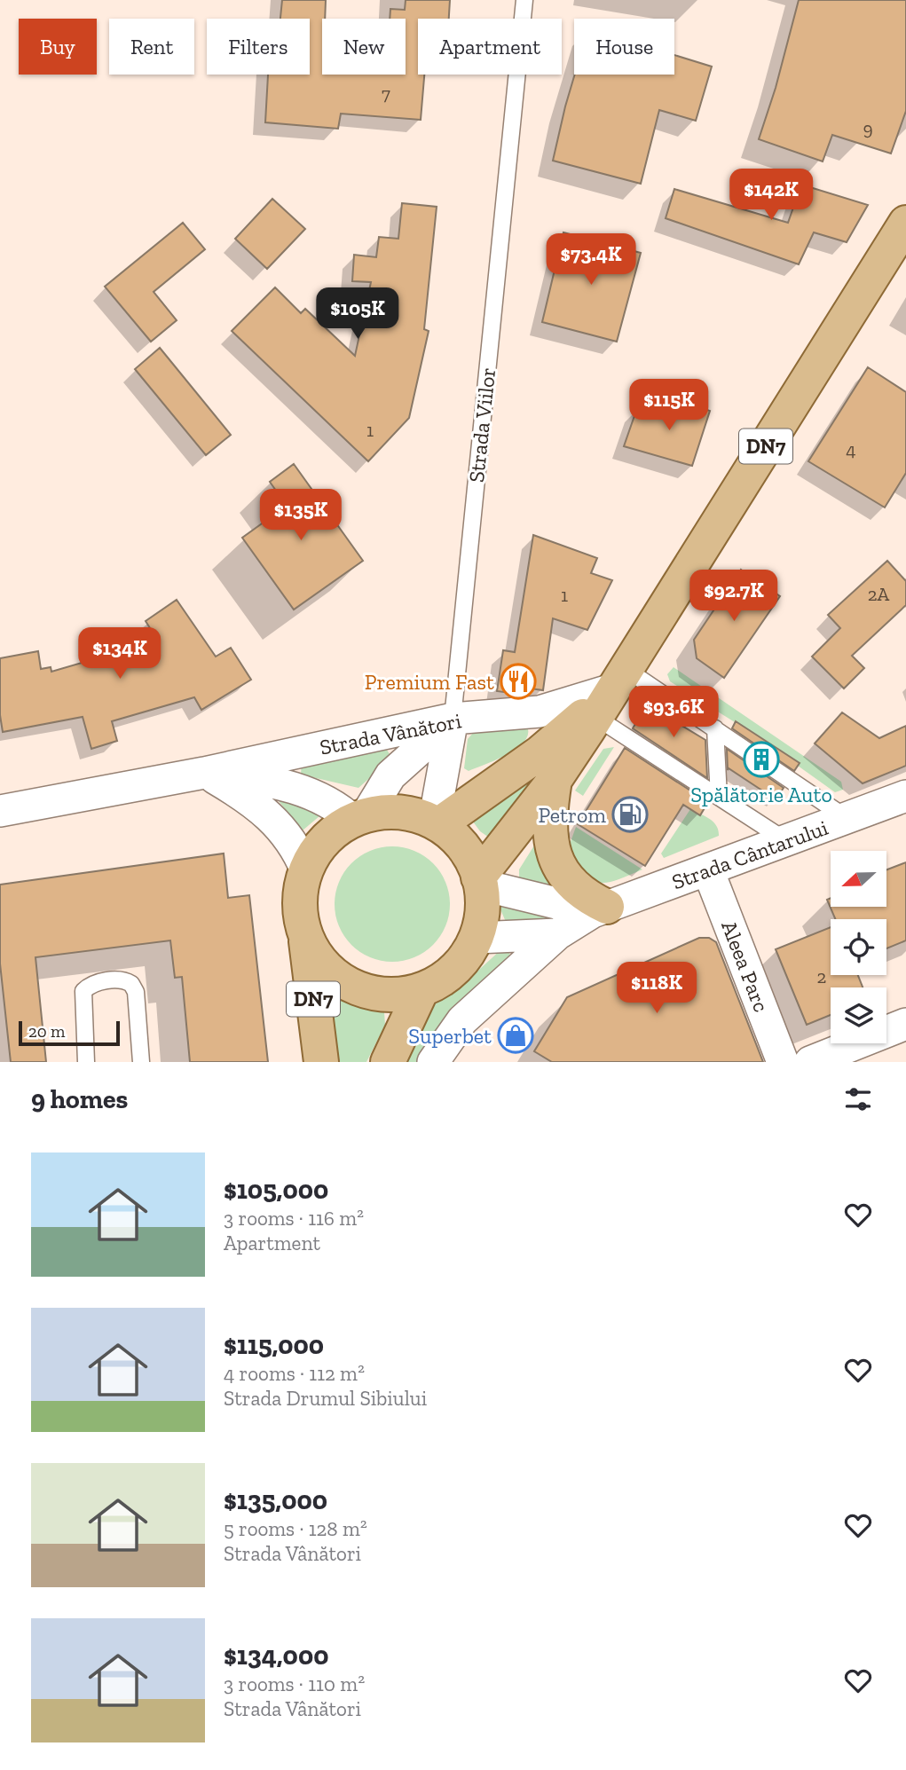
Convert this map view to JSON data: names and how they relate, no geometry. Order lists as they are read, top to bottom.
{
  "streets": {
    "main road": ["DN7"],
    "street": ["Strada Vânători", "Strada Cântarului", "Aleea Parc"],
    "lane": ["Strada Viilor"]
  },
  "crossings": [
    ["Strada Viilor", "Strada Vânători"],
    ["DN7", "Strada Vânători"],
    ["DN7", "Strada Cântarului"],
    ["Strada Vânători", "Strada Cântarului"],
    ["Strada Cântarului", "Aleea Parc"]
  ],
  "places": {
    "restaurant": ["Premium Fast"],
    "building": ["Spălătorie Auto"],
    "fuel station": ["Petrom"],
    "shop": ["Superbet"]
  },
  "house_numbers": [
    "7",
    "9",
    "1",
    "4",
    "2A",
    "1",
    "2"
  ],
  "scale_bar": "20 m",
  "north": "left",
  "page": {
    "chip": [
      "Buy",
      "Rent",
      "Filters",
      "New",
      "Apartment",
      "House"
    ],
    "price": [
      "$142K",
      "$73.4K",
      "$105K",
      "$115K",
      "$135K",
      "$92.7K",
      "$134K",
      "$93.6K",
      "$118K"
    ],
    "scale": "20 m",
    "heading": "9 homes",
    "list": [
      {
        "name": "$105,000",
        "note": "3 rooms · 116 m² · Apartment"
      },
      {
        "name": "$115,000",
        "note": "4 rooms · 112 m² · Strada Drumul Sibiului"
      },
      {
        "name": "$135,000",
        "note": "5 rooms · 128 m² · Strada Vânători"
      },
      {
        "name": "$134,000",
        "note": "3 rooms · 110 m² · Strada Vânători"
      }
    ]
  }
}
